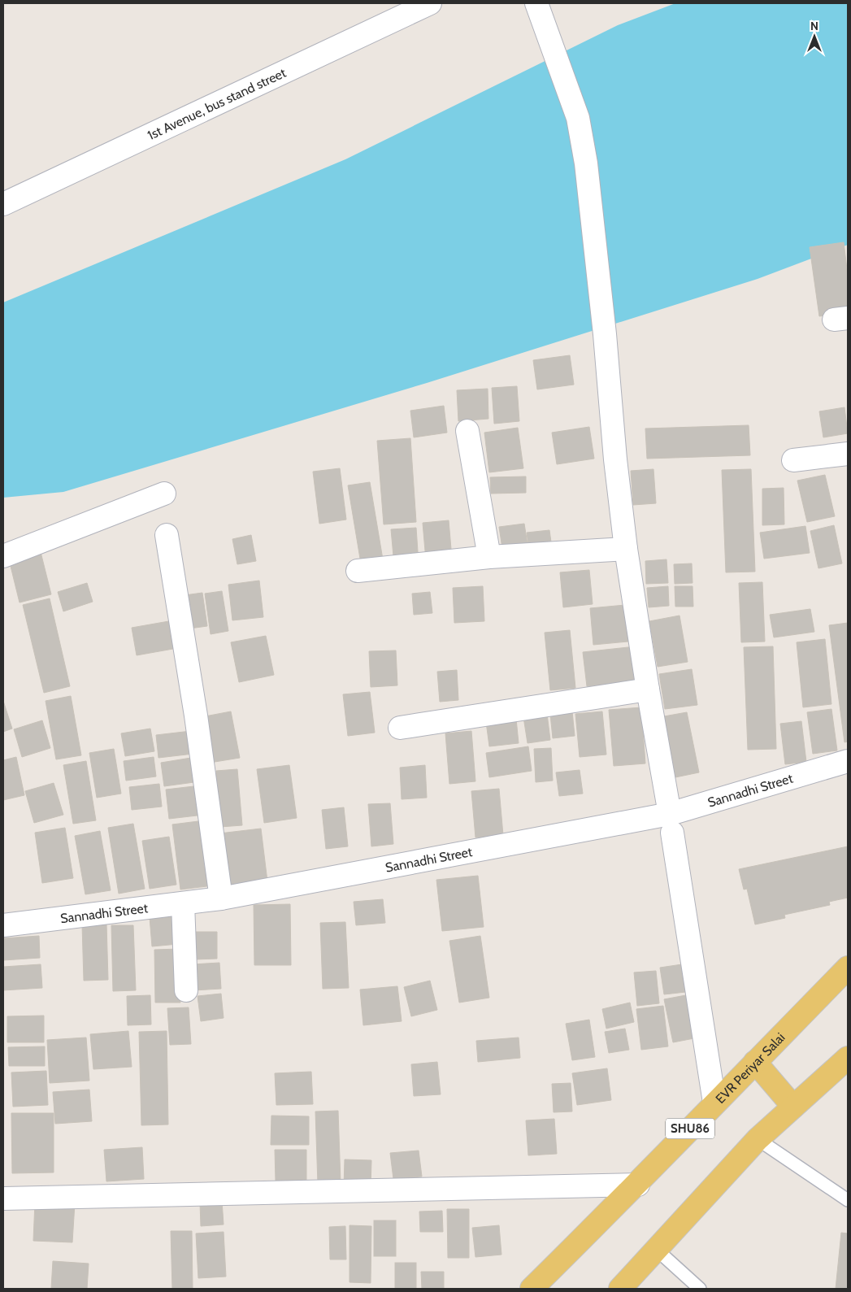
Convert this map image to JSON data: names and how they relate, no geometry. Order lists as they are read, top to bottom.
{
  "streets": {
    "main road": ["EVR Periyar Salai", "SHU86"],
    "street": ["1st Avenue, bus stand street", "Sannadhi Street"]
  },
  "north": "top"
}
